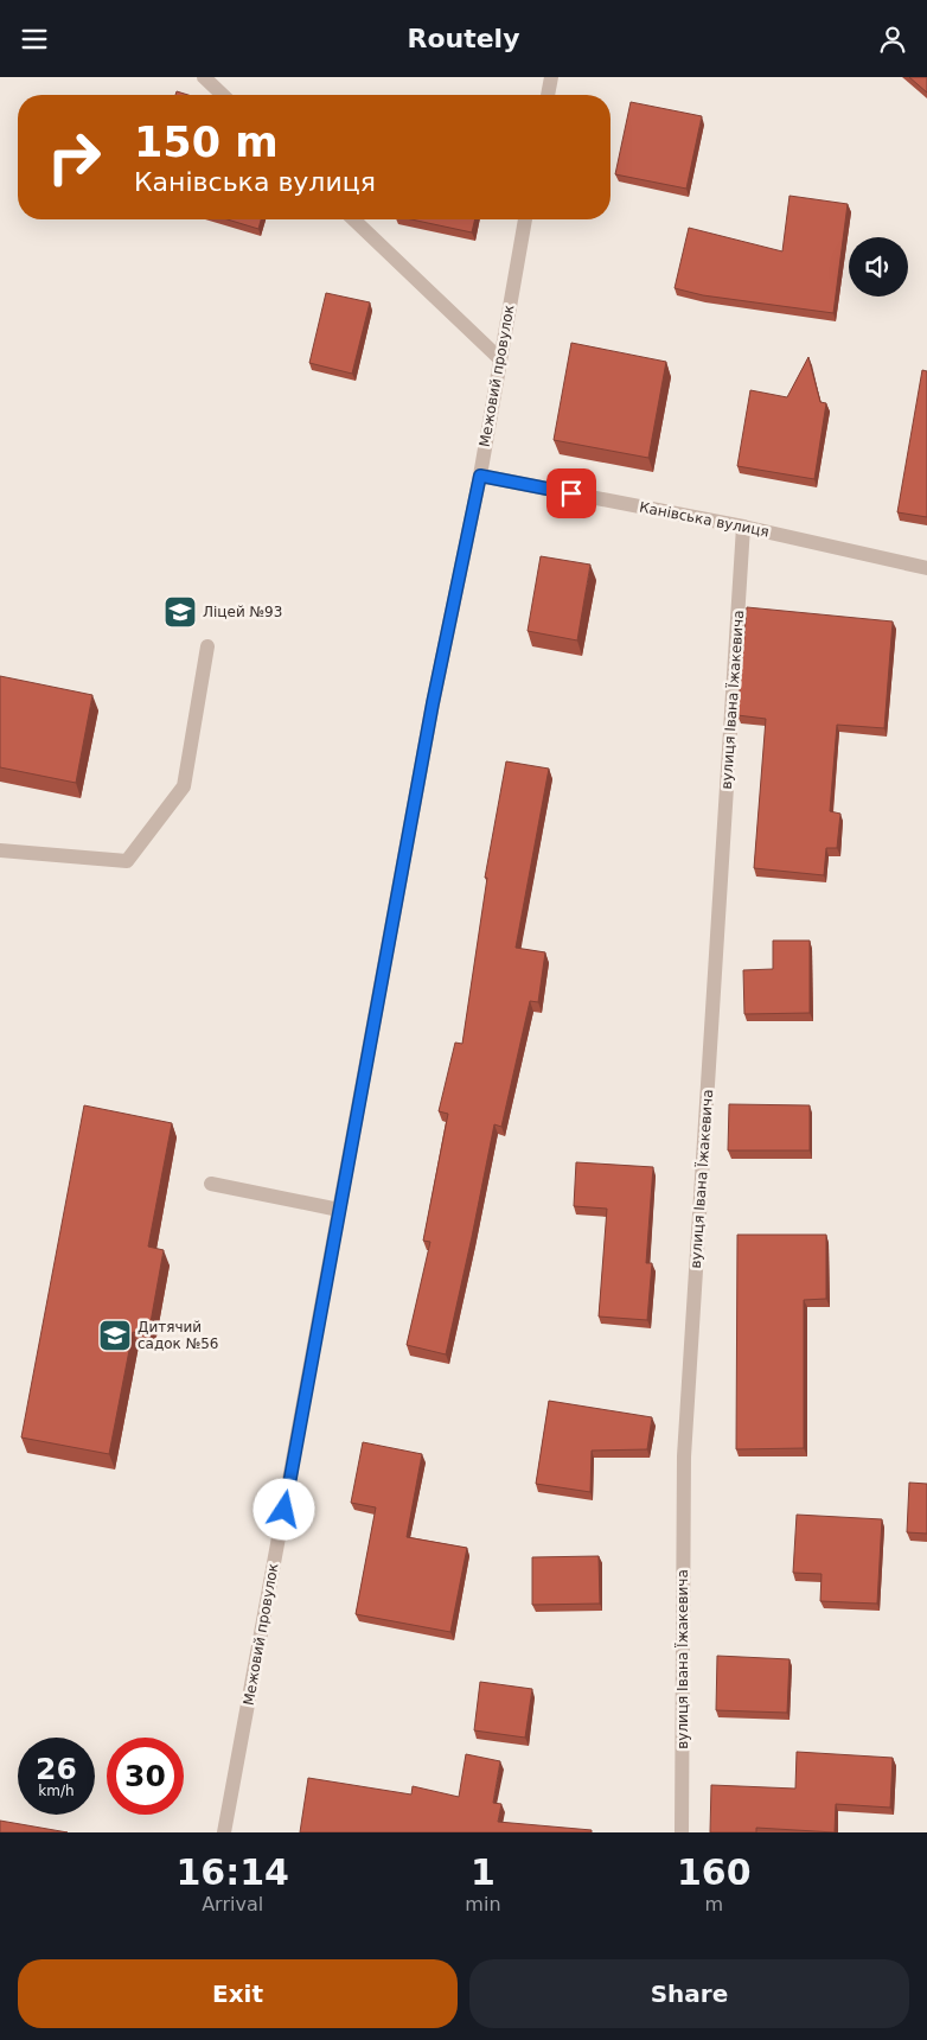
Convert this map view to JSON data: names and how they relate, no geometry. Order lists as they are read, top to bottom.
{
  "streets": {
    "street": ["Межовий провулок", "Канівська вулиця", "вулиця Івана Їжакевича"]
  },
  "crossings": [
    ["Межовий провулок", "Канівська вулиця"],
    ["Канівська вулиця", "вулиця Івана Їжакевича"]
  ],
  "places": {
    "school or university": ["Ліцей №93", "Дитячий садок №56"]
  },
  "page": {
    "header": "Routely",
    "turn": ["150 m", "Канівська вулиця"],
    "speed": "26 km/h",
    "limit": "30",
    "eta": [
      "16:14",
      "Arrival",
      "1",
      "min",
      "160",
      "m"
    ],
    "buttons": ["Exit", "Share"]
  }
}
